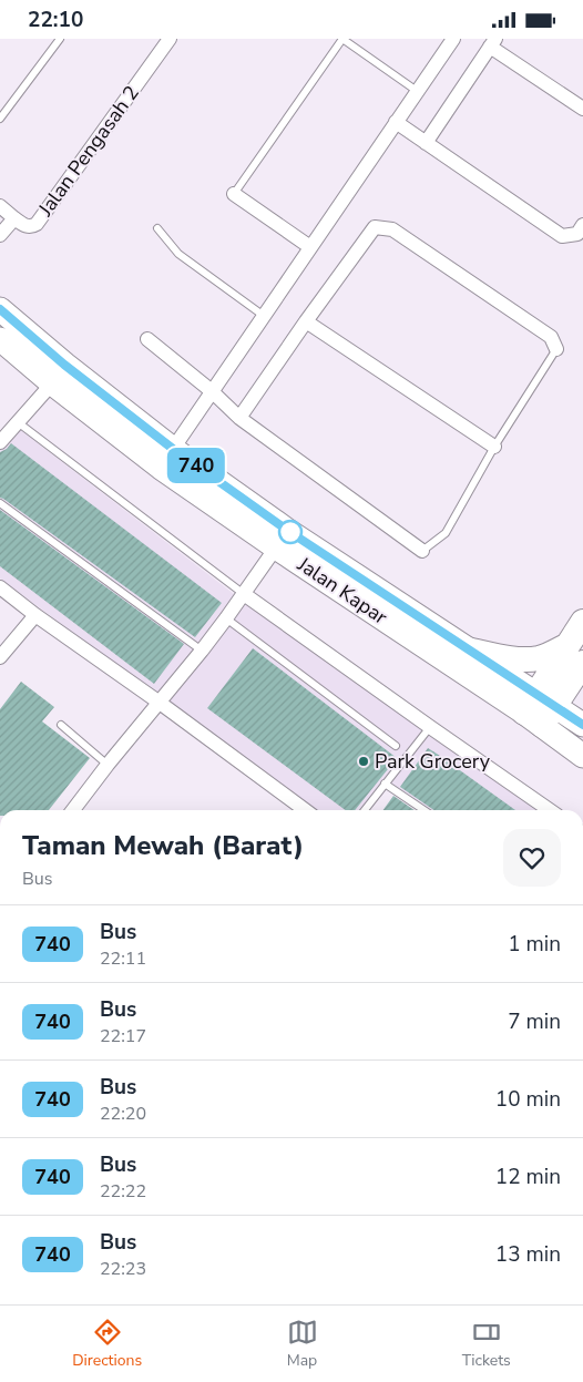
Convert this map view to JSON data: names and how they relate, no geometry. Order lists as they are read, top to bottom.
{
  "streets": {
    "highway": ["Jalan Kapar"],
    "street": ["Jalan Pengasah 2"]
  },
  "places": ["Park Grocery"],
  "lines": ["bus line 740"],
  "page": {
    "status": "22:10",
    "on_map": "740",
    "heading": ["Taman Mewah (Barat)", "Bus"],
    "list": [
      {
        "mark": "740",
        "name": "Bus",
        "note": "22:11",
        "value": "1 min"
      },
      {
        "mark": "740",
        "name": "Bus",
        "note": "22:17",
        "value": "7 min"
      },
      {
        "mark": "740",
        "name": "Bus",
        "note": "22:20",
        "value": "10 min"
      },
      {
        "mark": "740",
        "name": "Bus",
        "note": "22:22",
        "value": "12 min"
      },
      {
        "mark": "740",
        "name": "Bus",
        "note": "22:23",
        "value": "13 min"
      }
    ],
    "tabs": ["Directions", "Map", "Tickets"]
  }
}
